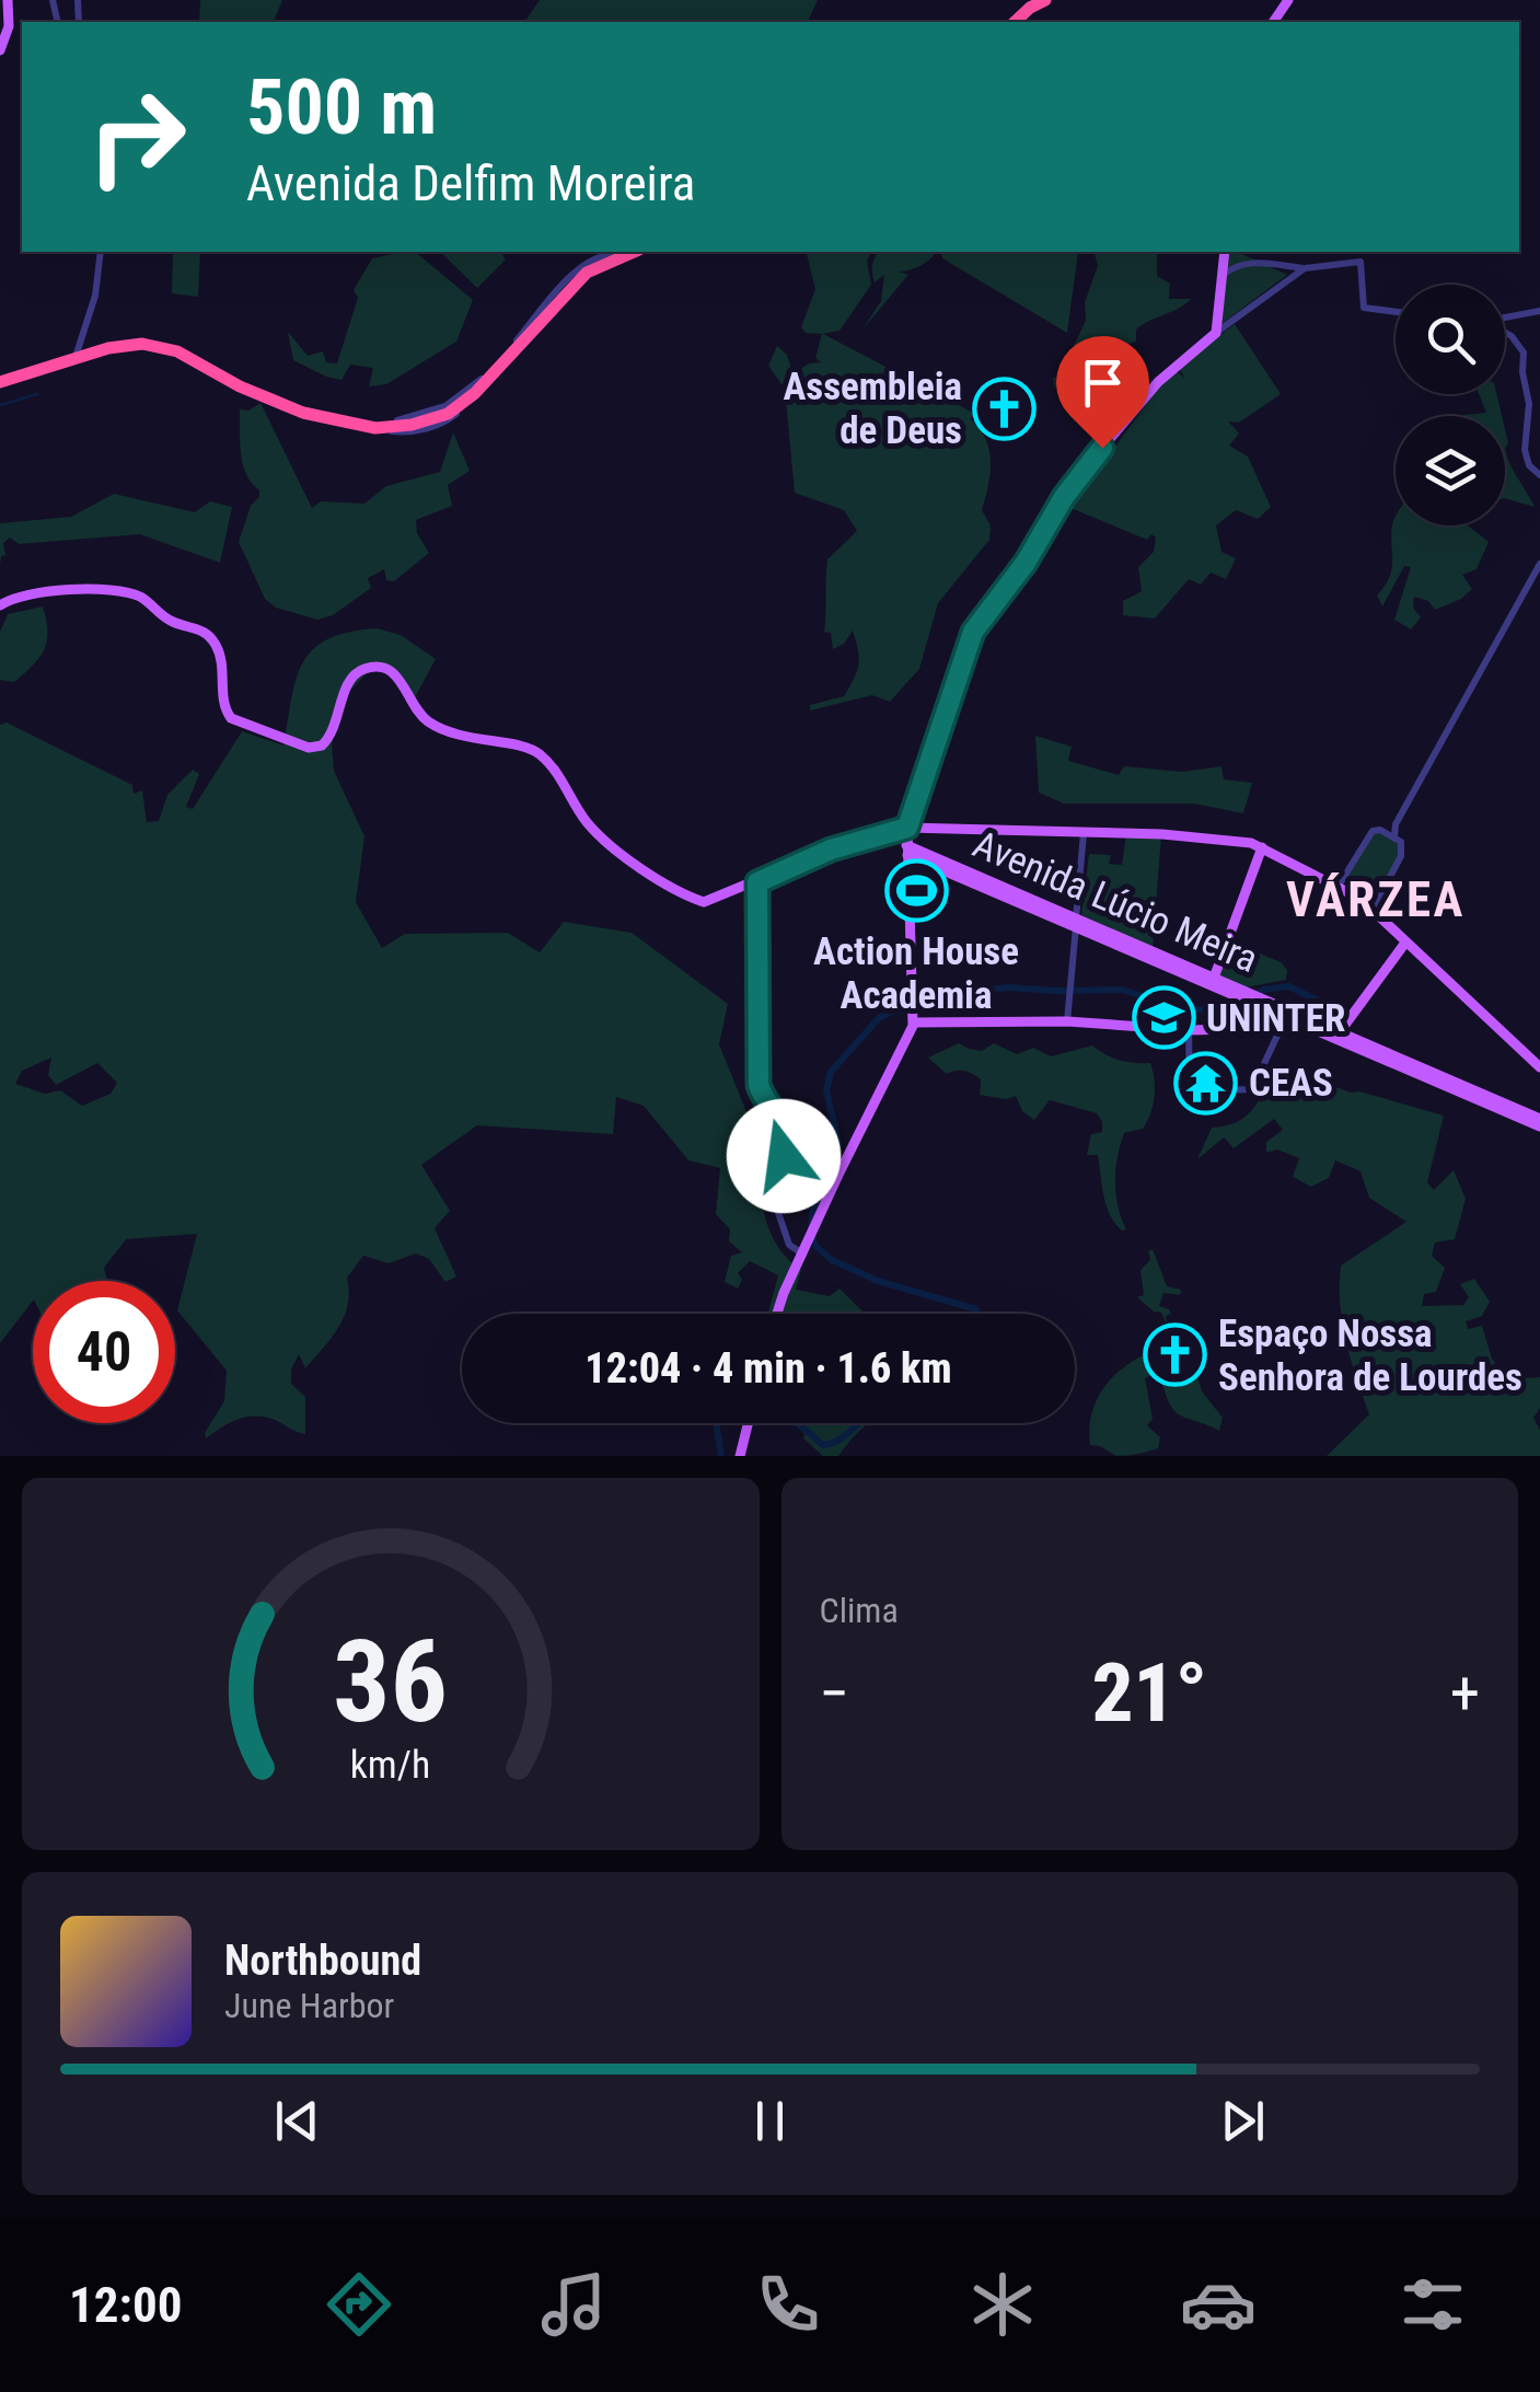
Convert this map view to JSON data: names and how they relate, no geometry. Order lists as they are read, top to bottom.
{
  "streets": {
    "main road": ["Avenida Lúcio Meira"]
  },
  "districts": ["VÁRZEA"],
  "places": {
    "church": ["Assembleia de Deus", "Espaço Nossa Senhora de Lourdes"],
    "sports": ["Action House Academia"],
    "school or university": ["UNINTER"],
    "temple": ["CEAS"]
  },
  "page": {
    "turn": ["500 m", "Avenida Delfim Moreira"],
    "limit": "40",
    "trip": "12:04 · 4 min · 1.6 km",
    "tile": "Clima",
    "heat": ["−", "21°", "+"],
    "song": ["Northbound", "June Harbor"],
    "tabs": "12:00",
    "gauge": ["36", "km/h"]
  }
}
